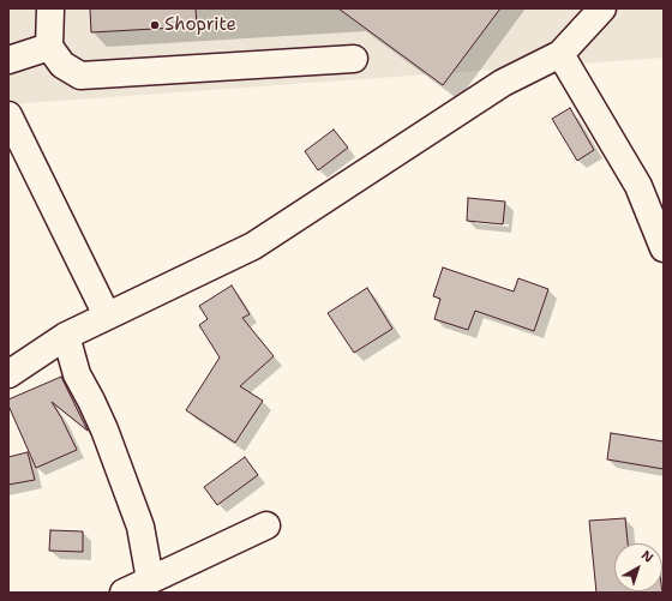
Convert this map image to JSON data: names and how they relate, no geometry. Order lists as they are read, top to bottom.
{
  "places": ["Shoprite"],
  "north": "top right"
}
